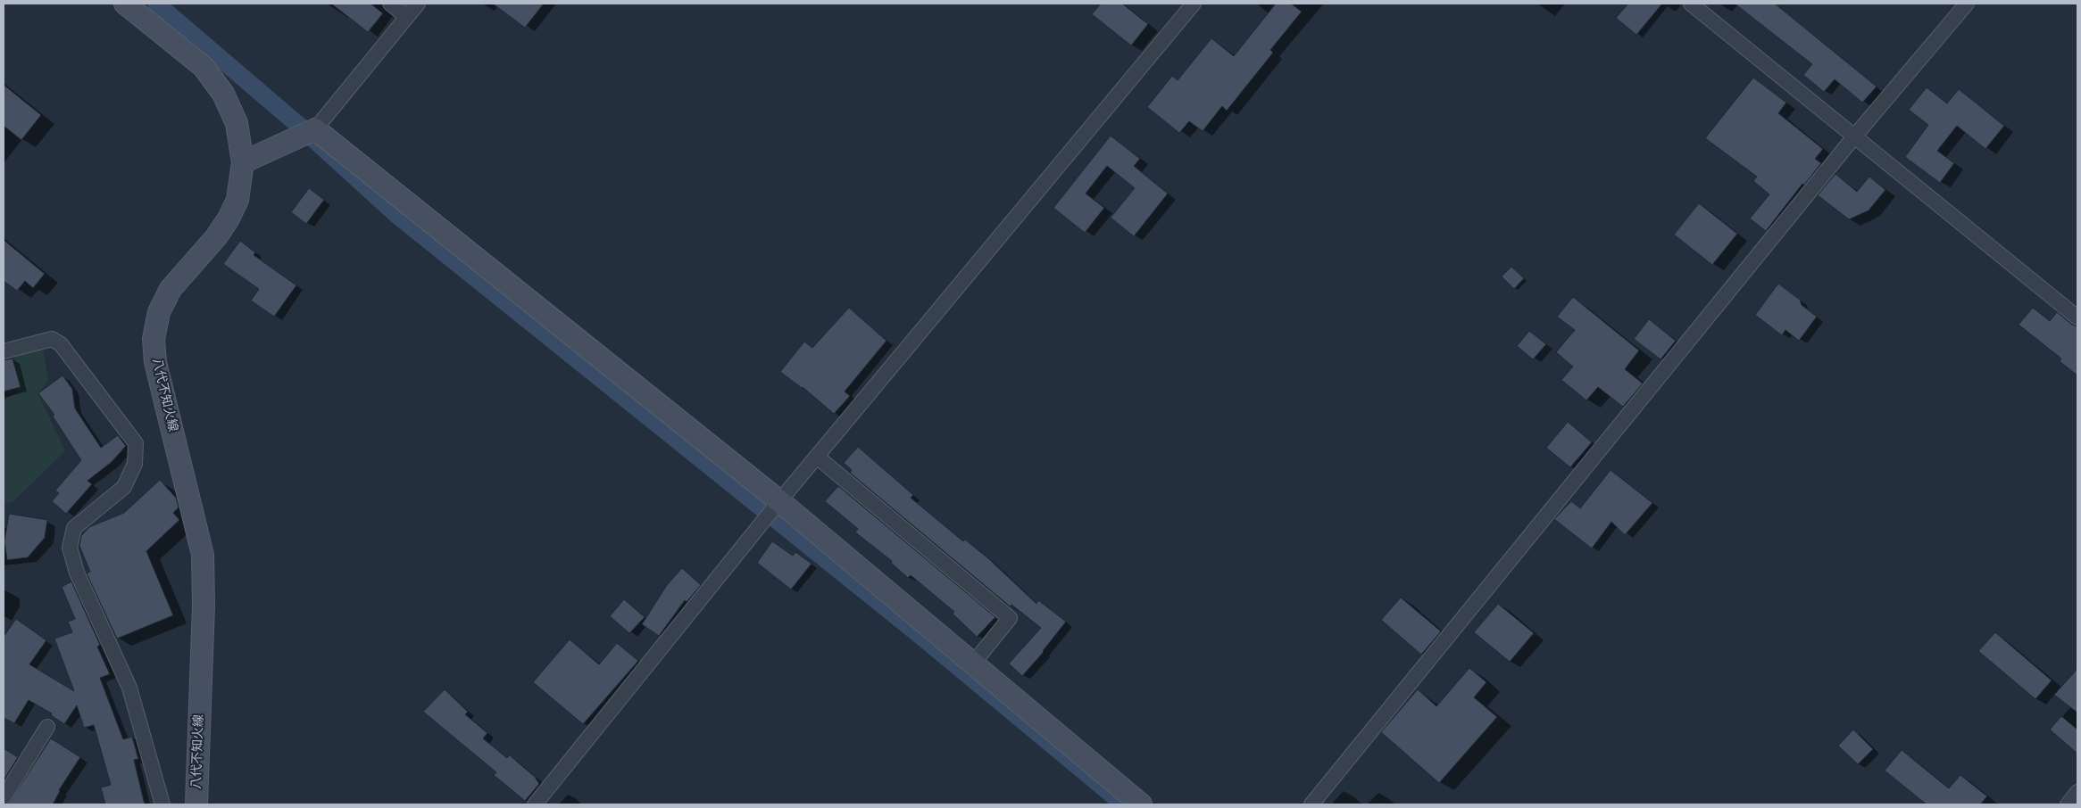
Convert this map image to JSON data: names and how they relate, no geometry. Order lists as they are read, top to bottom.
{
  "streets": {
    "street": ["八代不知火線"]
  }
}
